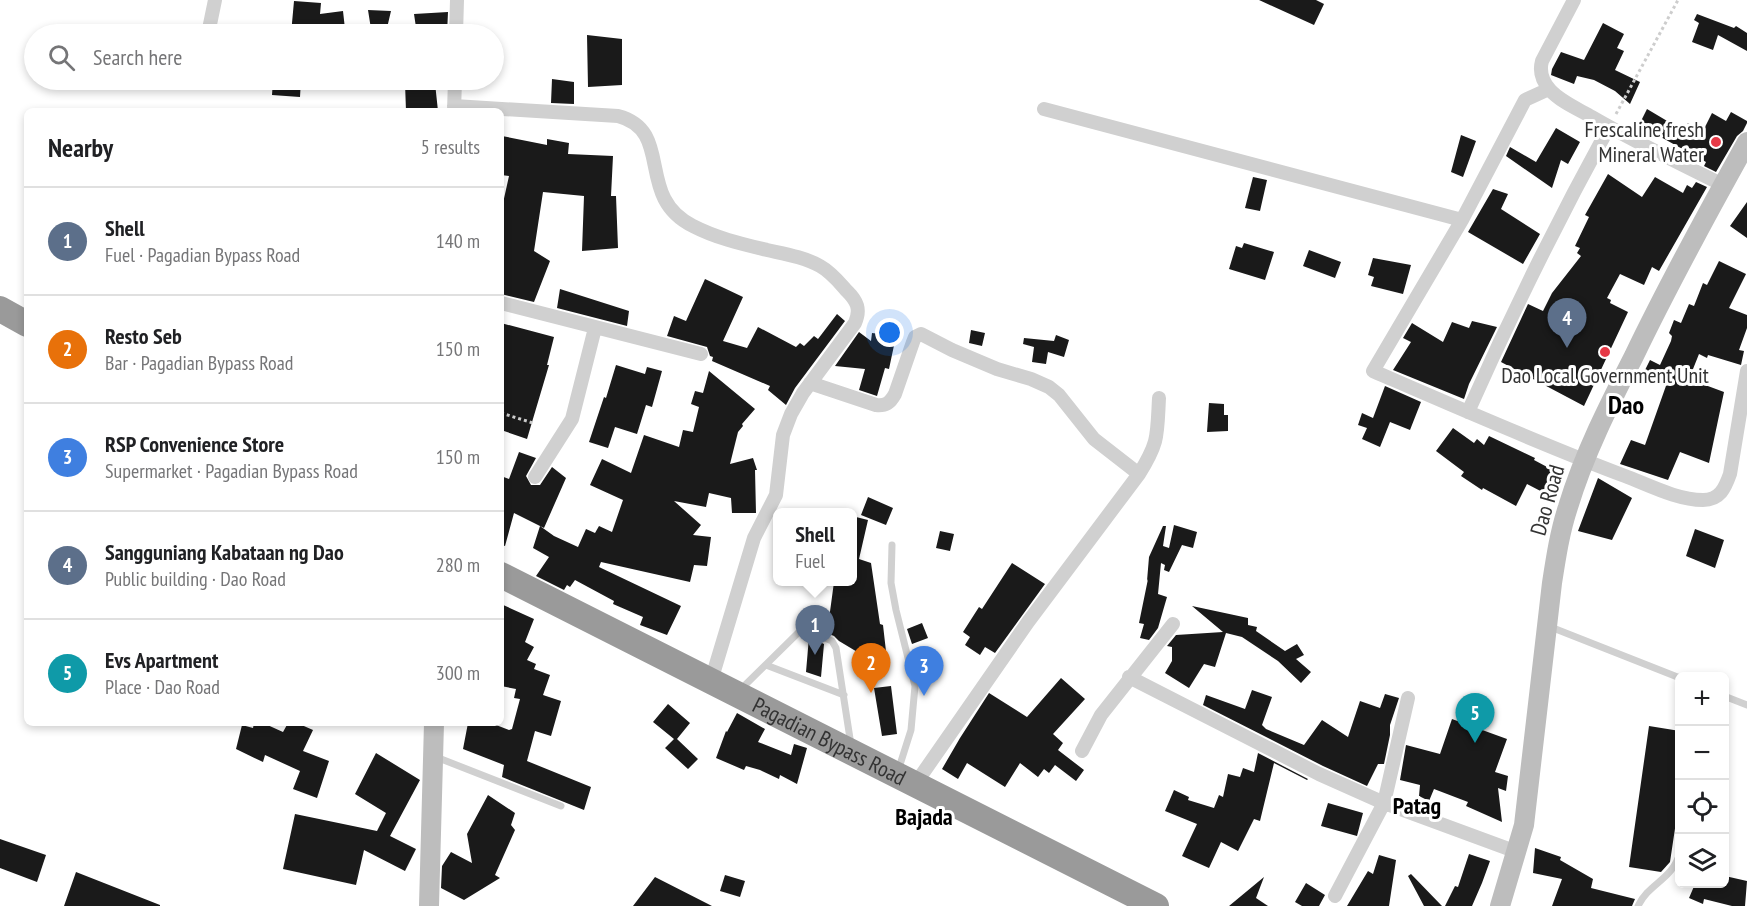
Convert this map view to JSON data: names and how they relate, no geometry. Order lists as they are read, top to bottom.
{
  "streets": {
    "highway": ["Pagadian Bypass Road"],
    "street": ["Dao Road"]
  },
  "districts": ["Dao", "Patag", "Bajada"],
  "places": ["Frescaline fresh Mineral Water", "Dao Local Government Unit"],
  "page": {
    "search": "Search here",
    "heading": ["Nearby", "5 results"],
    "list": [
      {
        "mark": "1",
        "name": "Shell",
        "note": "Fuel · Pagadian Bypass Road",
        "value": "140 m"
      },
      {
        "mark": "2",
        "name": "Resto Seb",
        "note": "Bar · Pagadian Bypass Road",
        "value": "150 m"
      },
      {
        "mark": "3",
        "name": "RSP Convenience Store",
        "note": "Supermarket · Pagadian Bypass Road",
        "value": "150 m"
      },
      {
        "mark": "4",
        "name": "Sangguniang Kabataan ng Dao",
        "note": "Public building · Dao Road",
        "value": "280 m"
      },
      {
        "mark": "5",
        "name": "Evs Apartment",
        "note": "Place · Dao Road",
        "value": "300 m"
      }
    ],
    "pins": [
      "4",
      "1",
      "2",
      "3",
      "5"
    ],
    "popup": ["Shell", "Fuel"],
    "map_buttons": ["+", "−"]
  }
}
